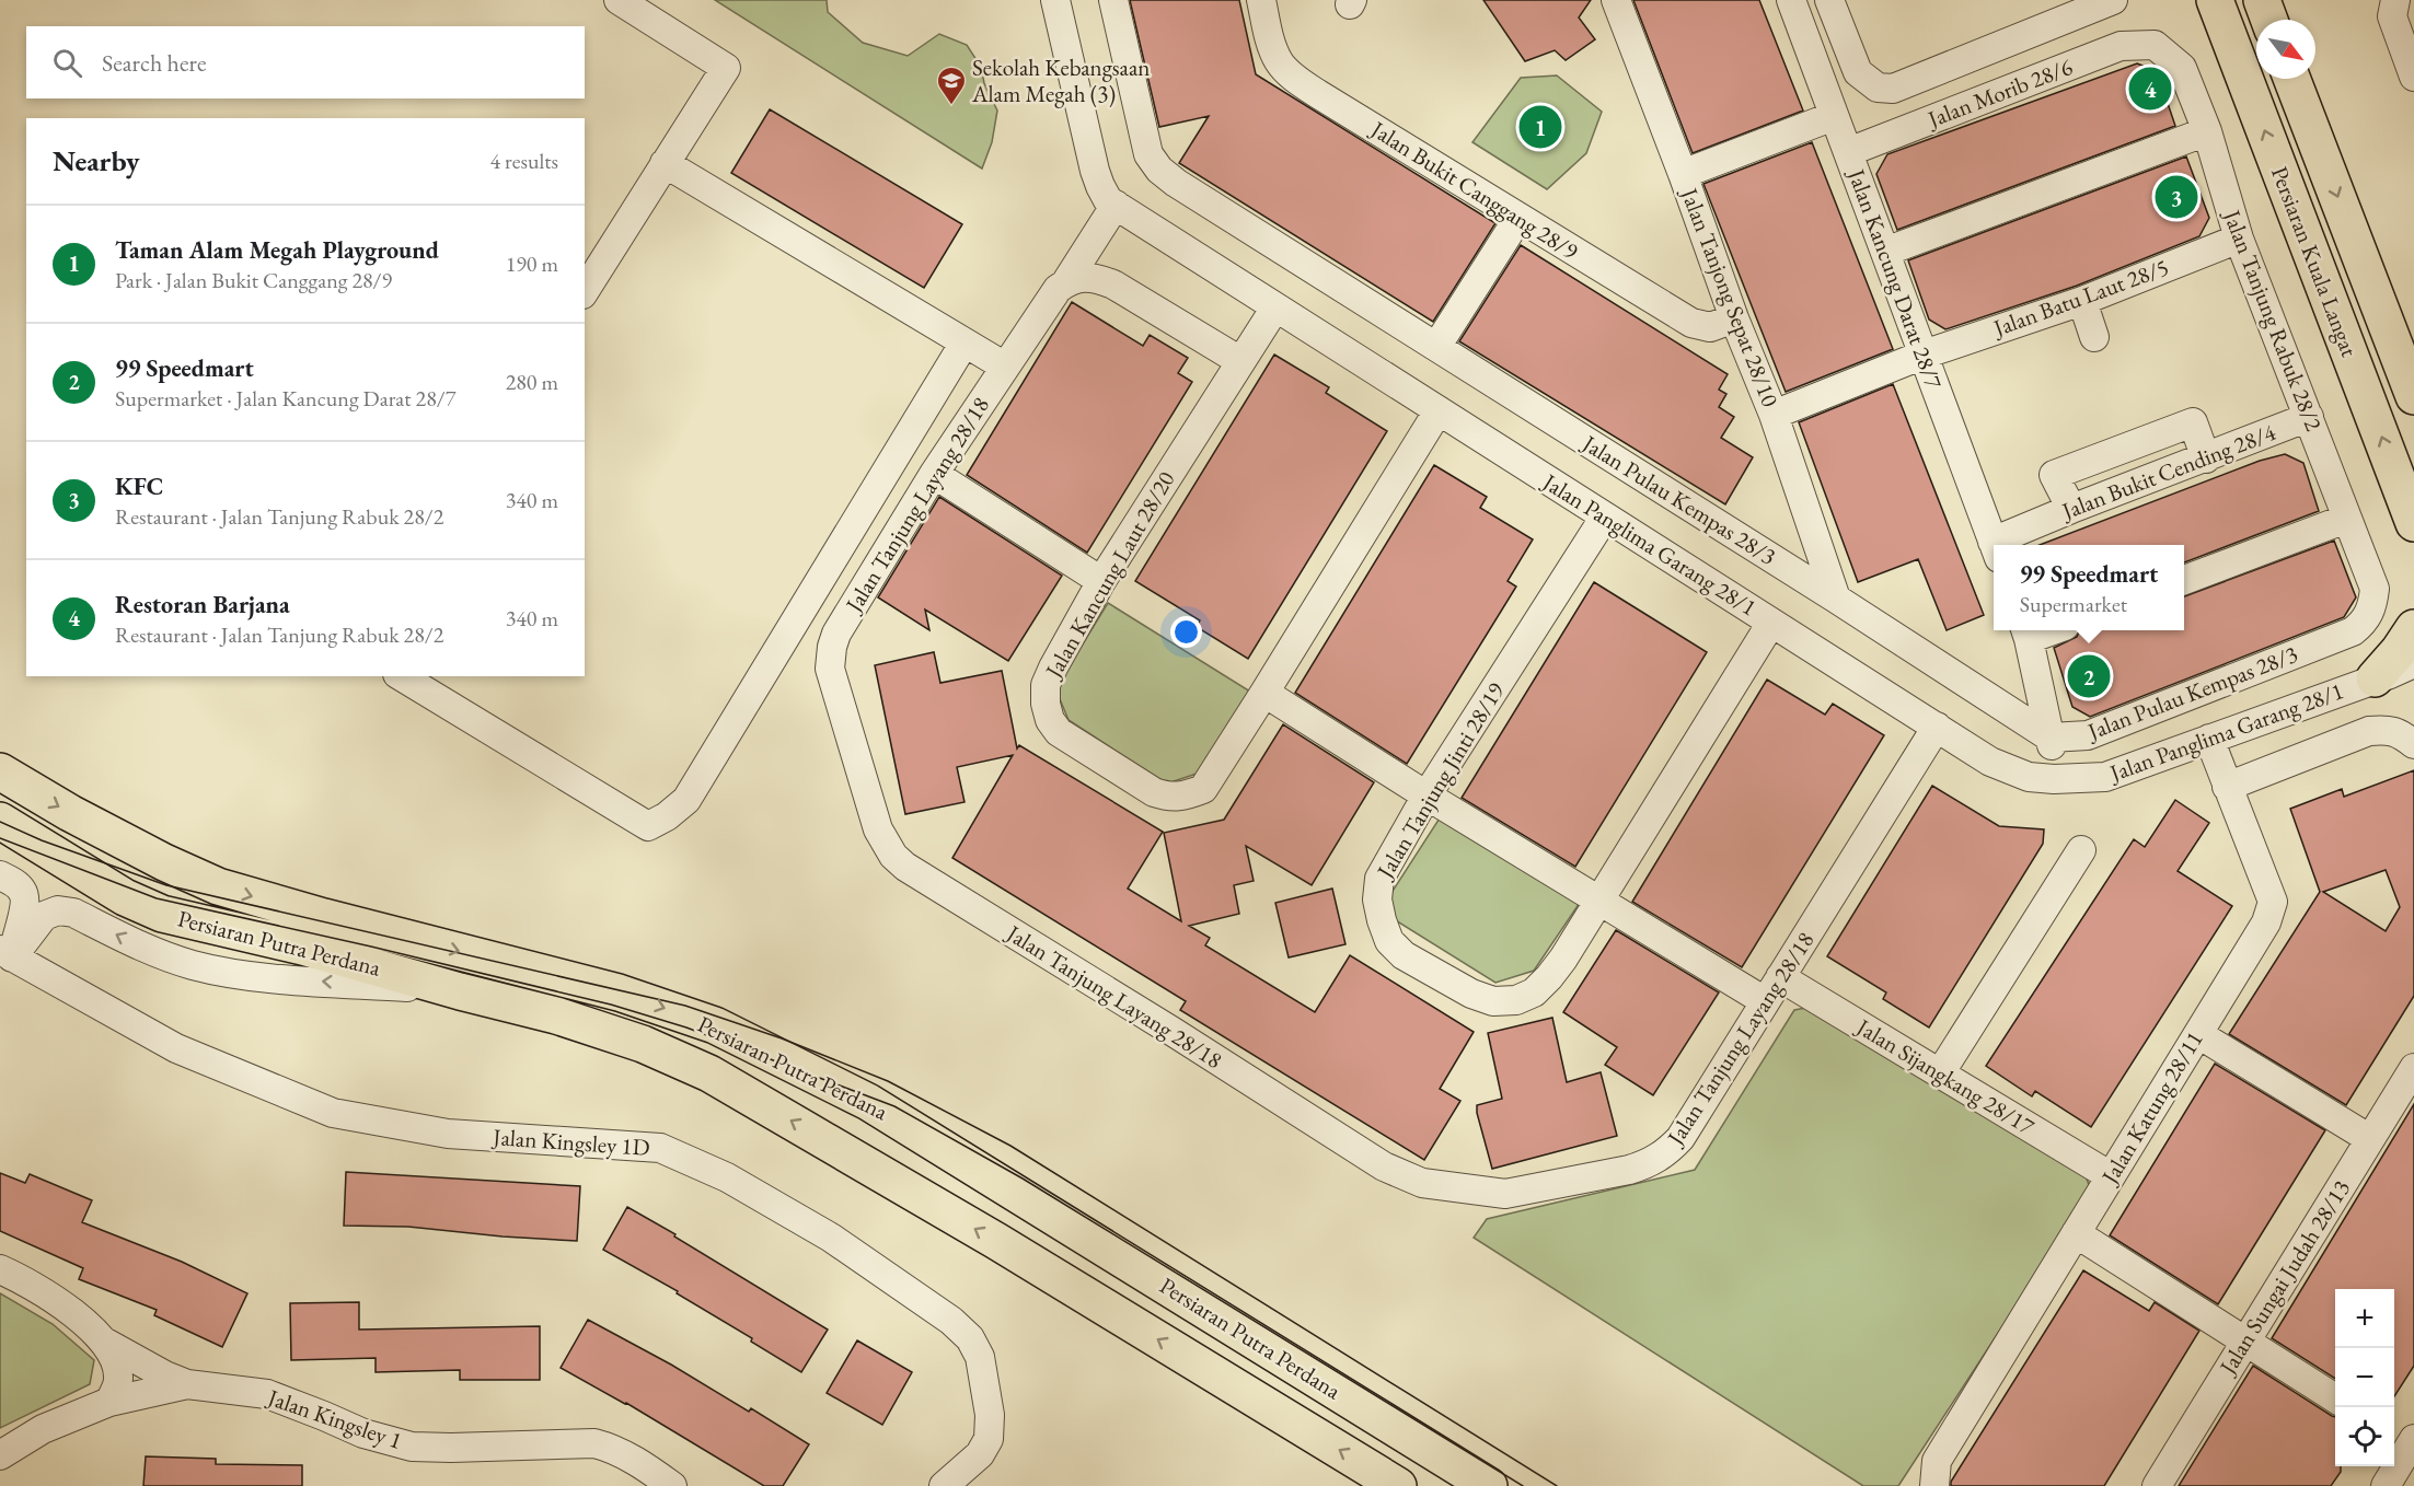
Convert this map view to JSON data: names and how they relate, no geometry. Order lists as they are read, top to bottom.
{
  "streets": {
    "main road": ["Persiaran Kuala Langat", "Persiaran Putra Perdana"],
    "street": [
      "Jalan Morib 28/6",
      "Jalan Bukit Canggang 28/9",
      "Jalan Kancung Darat 28/7",
      "Jalan Tanjong Sepat 28/10",
      "Jalan Batu Laut 28/5",
      "Jalan Tanjung Rabuk 28/2",
      "Jalan Bukit Cending 28/4",
      "Jalan Pulau Kempas 28/3",
      "Jalan Tanjung Layang 28/18",
      "Jalan Panglima Garang 28/1",
      "Jalan Kancung Laut 28/20",
      "Jalan Tanjung Jinti 28/19",
      "Jalan Sijangkang 28/17",
      "Jalan Katung 28/11",
      "Jalan Kingsley 1D",
      "Jalan Sungai Judah 28/13",
      "Jalan Kingsley 1"
    ]
  },
  "crossings": [
    ["Jalan Morib 28/6", "Jalan Kancung Darat 28/7"],
    ["Jalan Morib 28/6", "Jalan Tanjung Rabuk 28/2"],
    ["Jalan Bukit Canggang 28/9", "Jalan Tanjong Sepat 28/10"],
    ["Jalan Kancung Darat 28/7", "Jalan Batu Laut 28/5"],
    ["Jalan Tanjong Sepat 28/10", "Jalan Batu Laut 28/5"],
    ["Jalan Tanjong Sepat 28/10", "Jalan Pulau Kempas 28/3"],
    ["Jalan Batu Laut 28/5", "Jalan Tanjung Rabuk 28/2"],
    ["Jalan Tanjung Rabuk 28/2", "Jalan Bukit Cending 28/4"],
    ["Jalan Tanjung Rabuk 28/2", "Jalan Pulau Kempas 28/3"],
    ["Jalan Tanjung Layang 28/18", "Jalan Panglima Garang 28/1"],
    ["Jalan Tanjung Layang 28/18", "Jalan Sijangkang 28/17"],
    ["Jalan Panglima Garang 28/1", "Jalan Kancung Laut 28/20"],
    ["Jalan Panglima Garang 28/1", "Jalan Tanjung Jinti 28/19"],
    ["Jalan Panglima Garang 28/1", "Jalan Katung 28/11"],
    ["Jalan Sijangkang 28/17", "Jalan Katung 28/11"]
  ],
  "places": {
    "school or university": ["Sekolah Kebangsaan Alam Megah (3)"]
  },
  "north": "bottom right",
  "page": {
    "search": "Search here",
    "pins": [
      "4",
      "1",
      "3",
      "2"
    ],
    "heading": ["Nearby", "4 results"],
    "list": [
      {
        "mark": "1",
        "name": "Taman Alam Megah Playground",
        "note": "Park · Jalan Bukit Canggang 28/9",
        "value": "190 m"
      },
      {
        "mark": "2",
        "name": "99 Speedmart",
        "note": "Supermarket · Jalan Kancung Darat 28/7",
        "value": "280 m"
      },
      {
        "mark": "3",
        "name": "KFC",
        "note": "Restaurant · Jalan Tanjung Rabuk 28/2",
        "value": "340 m"
      },
      {
        "mark": "4",
        "name": "Restoran Barjana",
        "note": "Restaurant · Jalan Tanjung Rabuk 28/2",
        "value": "340 m"
      }
    ],
    "popup": ["99 Speedmart", "Supermarket"],
    "map_buttons": ["+", "−"]
  }
}
